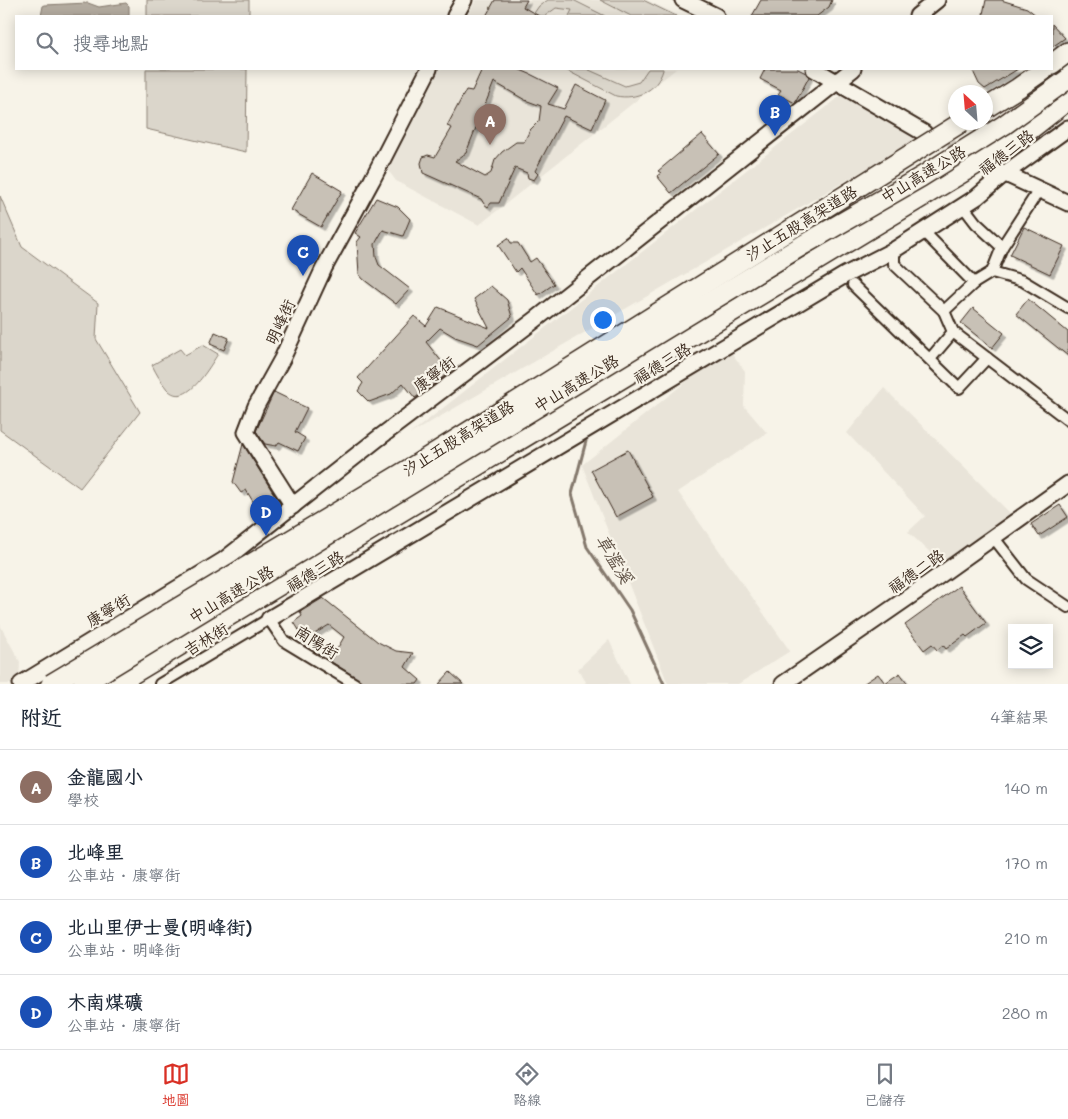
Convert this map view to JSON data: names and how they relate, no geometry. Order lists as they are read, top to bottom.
{
  "streets": {
    "highway": ["中山高速公路", "汐止五股高架道路"],
    "street": [
      "福德三路",
      "明峰街",
      "康寧街",
      "福德二路",
      "吉林街",
      "南陽街"
    ]
  },
  "crossings": [
    ["福德三路", "吉林街"],
    ["福德三路", "南陽街"],
    ["明峰街", "康寧街"],
    ["吉林街", "南陽街"]
  ],
  "water": ["草濫溪"],
  "north": "top left",
  "page": {
    "search": "搜尋地點",
    "pins": [
      "B",
      "A",
      "C",
      "D"
    ],
    "heading": ["附近", "4筆結果"],
    "list": [
      {
        "mark": "A",
        "name": "金龍國小",
        "note": "學校",
        "value": "140 m"
      },
      {
        "mark": "B",
        "name": "北峰里",
        "note": "公車站 · 康寧街",
        "value": "170 m"
      },
      {
        "mark": "C",
        "name": "北山里伊士曼(明峰街)",
        "note": "公車站 · 明峰街",
        "value": "210 m"
      },
      {
        "mark": "D",
        "name": "木南煤礦",
        "note": "公車站 · 康寧街",
        "value": "280 m"
      }
    ],
    "nav": ["地圖", "路線", "已儲存"]
  }
}
